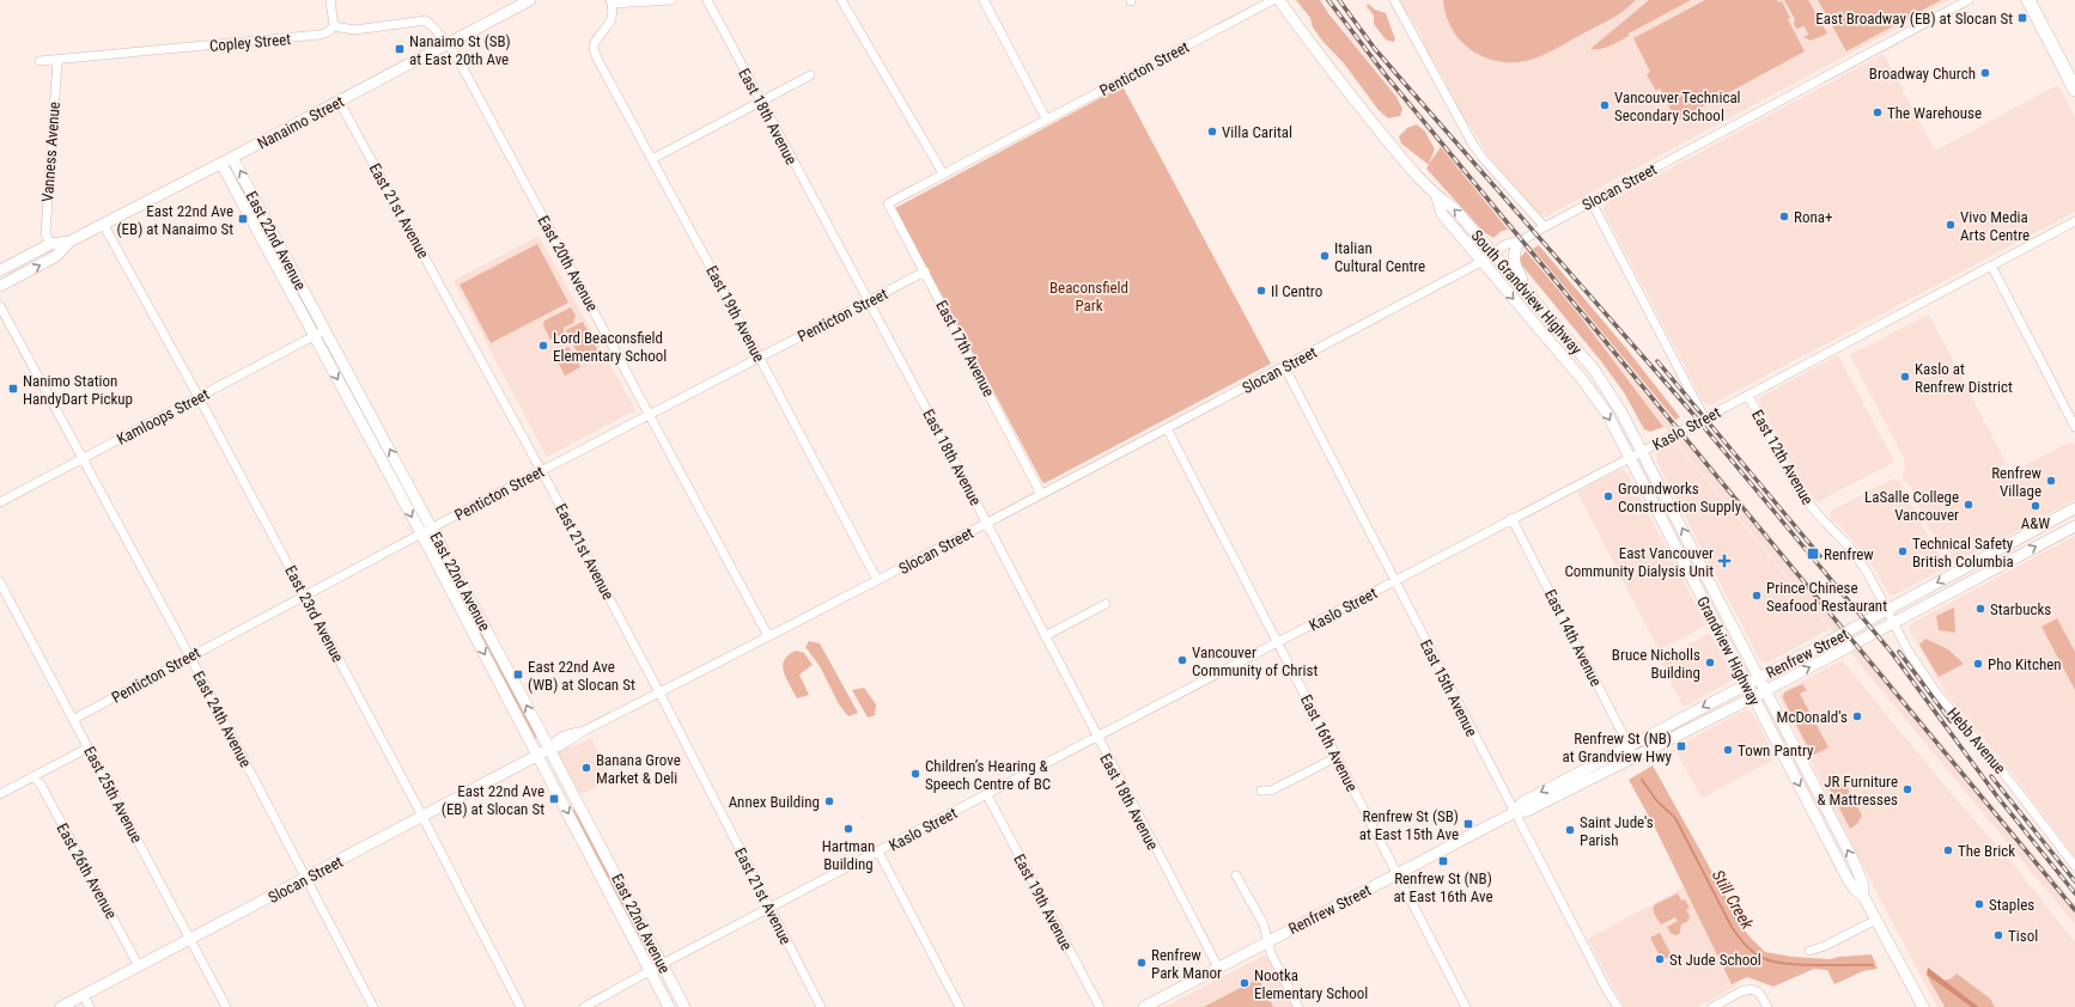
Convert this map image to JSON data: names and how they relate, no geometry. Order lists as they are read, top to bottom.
{
  "streets": {
    "street": [
      "Copley Street",
      "Penticton Street",
      "East 18th Avenue",
      "Nanaimo Street",
      "Vanness Avenue",
      "Slocan Street",
      "East 21st Avenue",
      "East 22nd Avenue",
      "East 20th Avenue",
      "South Grandview Highway",
      "East 19th Avenue",
      "East 17th Avenue",
      "Kamloops Street",
      "Kaslo Street",
      "East 12th Avenue",
      "East 23rd Avenue",
      "East 14th Avenue",
      "Grandview Highway",
      "Renfrew Street",
      "East 15th Avenue",
      "East 24th Avenue",
      "Hebb Avenue",
      "East 16th Avenue",
      "East 25th Avenue",
      "East 26th Avenue"
    ]
  },
  "crossings": [
    ["Copley Street", "Vanness Avenue"],
    ["Penticton Street", "East 18th Avenue"],
    ["Penticton Street", "East 21st Avenue"],
    ["Penticton Street", "East 22nd Avenue"],
    ["Penticton Street", "East 20th Avenue"],
    ["Penticton Street", "East 19th Avenue"],
    ["Penticton Street", "East 17th Avenue"],
    ["Penticton Street", "East 23rd Avenue"],
    ["Penticton Street", "East 24th Avenue"],
    ["Penticton Street", "East 25th Avenue"],
    ["East 18th Avenue", "Slocan Street"],
    ["East 18th Avenue", "Kaslo Street"],
    ["East 18th Avenue", "Renfrew Street"],
    ["Nanaimo Street", "Vanness Avenue"],
    ["Nanaimo Street", "East 21st Avenue"],
    ["Nanaimo Street", "East 22nd Avenue"],
    ["Nanaimo Street", "East 20th Avenue"],
    ["Nanaimo Street", "East 23rd Avenue"],
    ["Slocan Street", "East 21st Avenue"],
    ["Slocan Street", "East 22nd Avenue"],
    ["Slocan Street", "East 20th Avenue"],
    ["Slocan Street", "South Grandview Highway"],
    ["Slocan Street", "East 19th Avenue"],
    ["Slocan Street", "East 17th Avenue"],
    ["Slocan Street", "East 23rd Avenue"],
    ["Slocan Street", "East 15th Avenue"],
    ["Slocan Street", "East 24th Avenue"],
    ["Slocan Street", "East 16th Avenue"],
    ["Slocan Street", "East 25th Avenue"],
    ["Slocan Street", "East 26th Avenue"],
    ["East 21st Avenue", "Kaslo Street"],
    ["East 22nd Avenue", "Kamloops Street"],
    ["East 22nd Avenue", "Kaslo Street"],
    ["South Grandview Highway", "Grandview Highway"],
    ["East 19th Avenue", "Kaslo Street"],
    ["Kamloops Street", "East 23rd Avenue"],
    ["Kamloops Street", "East 24th Avenue"],
    ["Kaslo Street", "East 12th Avenue"],
    ["Kaslo Street", "East 14th Avenue"],
    ["Kaslo Street", "Grandview Highway"],
    ["Kaslo Street", "East 15th Avenue"],
    ["Kaslo Street", "East 16th Avenue"],
    ["East 12th Avenue", "Renfrew Street"],
    ["East 12th Avenue", "Hebb Avenue"],
    ["East 14th Avenue", "Renfrew Street"],
    ["Grandview Highway", "Renfrew Street"],
    ["Renfrew Street", "East 15th Avenue"],
    ["Renfrew Street", "Hebb Avenue"],
    ["Renfrew Street", "East 16th Avenue"]
  ],
  "water": ["Still Creek"],
  "parks": ["Beaconsfield Park"],
  "places": {
    "transit": [
      "East Broadway (EB) at Slocan St",
      "Nanaimo St (SB) at East 20th Ave",
      "East 22nd Ave (EB) at Nanaimo St",
      "Nanimo Station HandyDart Pickup",
      "Renfrew",
      "East 22nd Ave (WB) at Slocan St",
      "Renfrew St (NB) at Grandview Hwy",
      "East 22nd Ave (EB) at Slocan St",
      "Renfrew St (SB) at East 15th Ave",
      "Renfrew St (NB) at East 16th Ave"
    ],
    "other": [
      "Broadway Church",
      "Vancouver Technical Secondary School",
      "The Warehouse",
      "Villa Carital",
      "Rona+",
      "Vivo Media Arts Centre",
      "Italian Cultural Centre",
      "Il Centro",
      "Lord Beaconsfield Elementary School",
      "Kaslo at Renfrew District",
      "Renfrew Village",
      "Groundworks Construction Supply",
      "LaSalle College Vancouver",
      "A&W",
      "Technical Safety British Columbia",
      "Prince Chinese Seafood Restaurant",
      "Starbucks",
      "Vancouver Community of Christ",
      "Bruce Nicholls Building",
      "Pho Kitchen",
      "McDonald's",
      "Town Pantry",
      "Banana Grove Market & Deli",
      "Children’s Hearing & Speech Centre of BC",
      "JR Furniture & Mattresses",
      "Annex Building",
      "Hartman Building",
      "Saint Jude's Parish",
      "The Brick",
      "Staples",
      "Tisol",
      "St Jude School",
      "Renfrew Park Manor",
      "Nootka Elementary School"
    ],
    "health": ["East Vancouver Community Dialysis Unit"]
  }
}
